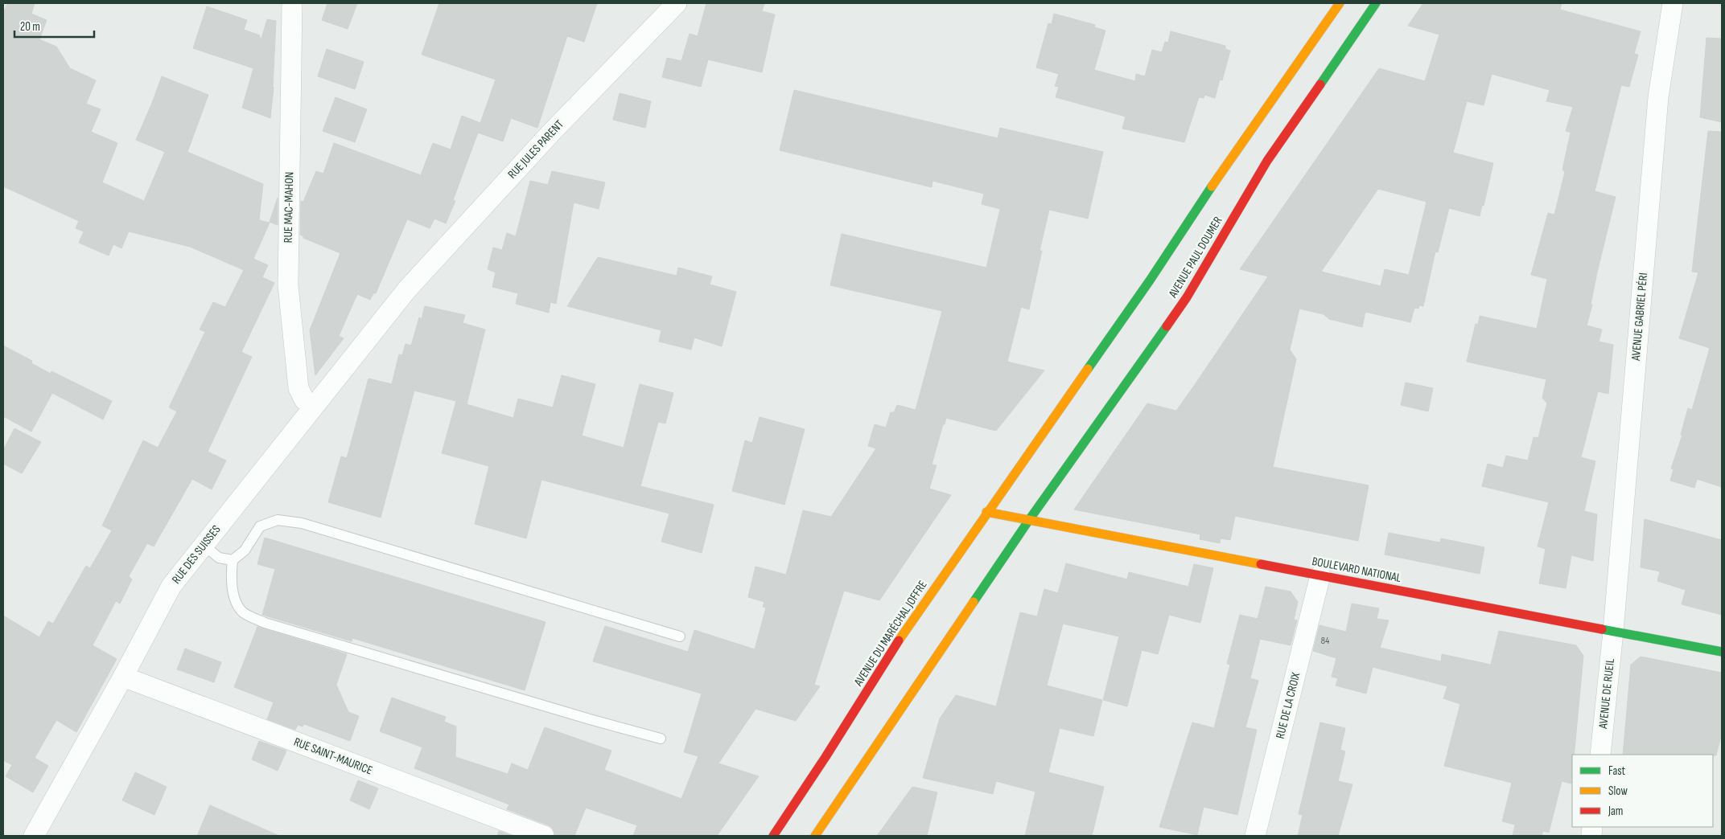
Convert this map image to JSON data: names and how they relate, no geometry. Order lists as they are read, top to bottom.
{
  "streets": {
    "main road": ["AVENUE PAUL DOUMER", "BOULEVARD NATIONAL", "AVENUE DU MARÉCHAL JOFFRE"],
    "street": [
      "RUE JULES PARENT",
      "RUE MAC-MAHON",
      "AVENUE GABRIEL PÉRI",
      "RUE DES SUISSES",
      "AVENUE DE RUEIL",
      "RUE DE LA CROIX",
      "RUE SAINT-MAURICE"
    ]
  },
  "crossings": [
    ["RUE JULES PARENT", "RUE DES SUISSES"],
    ["RUE MAC-MAHON", "RUE DES SUISSES"],
    ["AVENUE PAUL DOUMER", "BOULEVARD NATIONAL"],
    ["AVENUE PAUL DOUMER", "AVENUE DU MARÉCHAL JOFFRE"],
    ["AVENUE GABRIEL PÉRI", "BOULEVARD NATIONAL"],
    ["AVENUE GABRIEL PÉRI", "AVENUE DE RUEIL"],
    ["RUE DES SUISSES", "RUE SAINT-MAURICE"],
    ["BOULEVARD NATIONAL", "AVENUE DU MARÉCHAL JOFFRE"],
    ["BOULEVARD NATIONAL", "AVENUE DE RUEIL"],
    ["BOULEVARD NATIONAL", "RUE DE LA CROIX"]
  ],
  "house_numbers": ["84"],
  "legend": ["Fast", "Slow", "Jam"],
  "scale_bar": "20 m"
}
